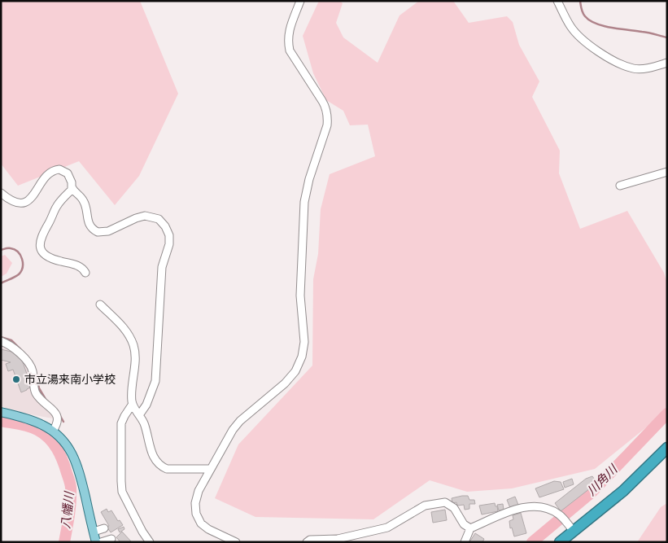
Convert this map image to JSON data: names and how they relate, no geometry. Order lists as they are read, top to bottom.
{
  "water": ["川角川", "八幡川"],
  "places": ["市立湯来南小学校"]
}
